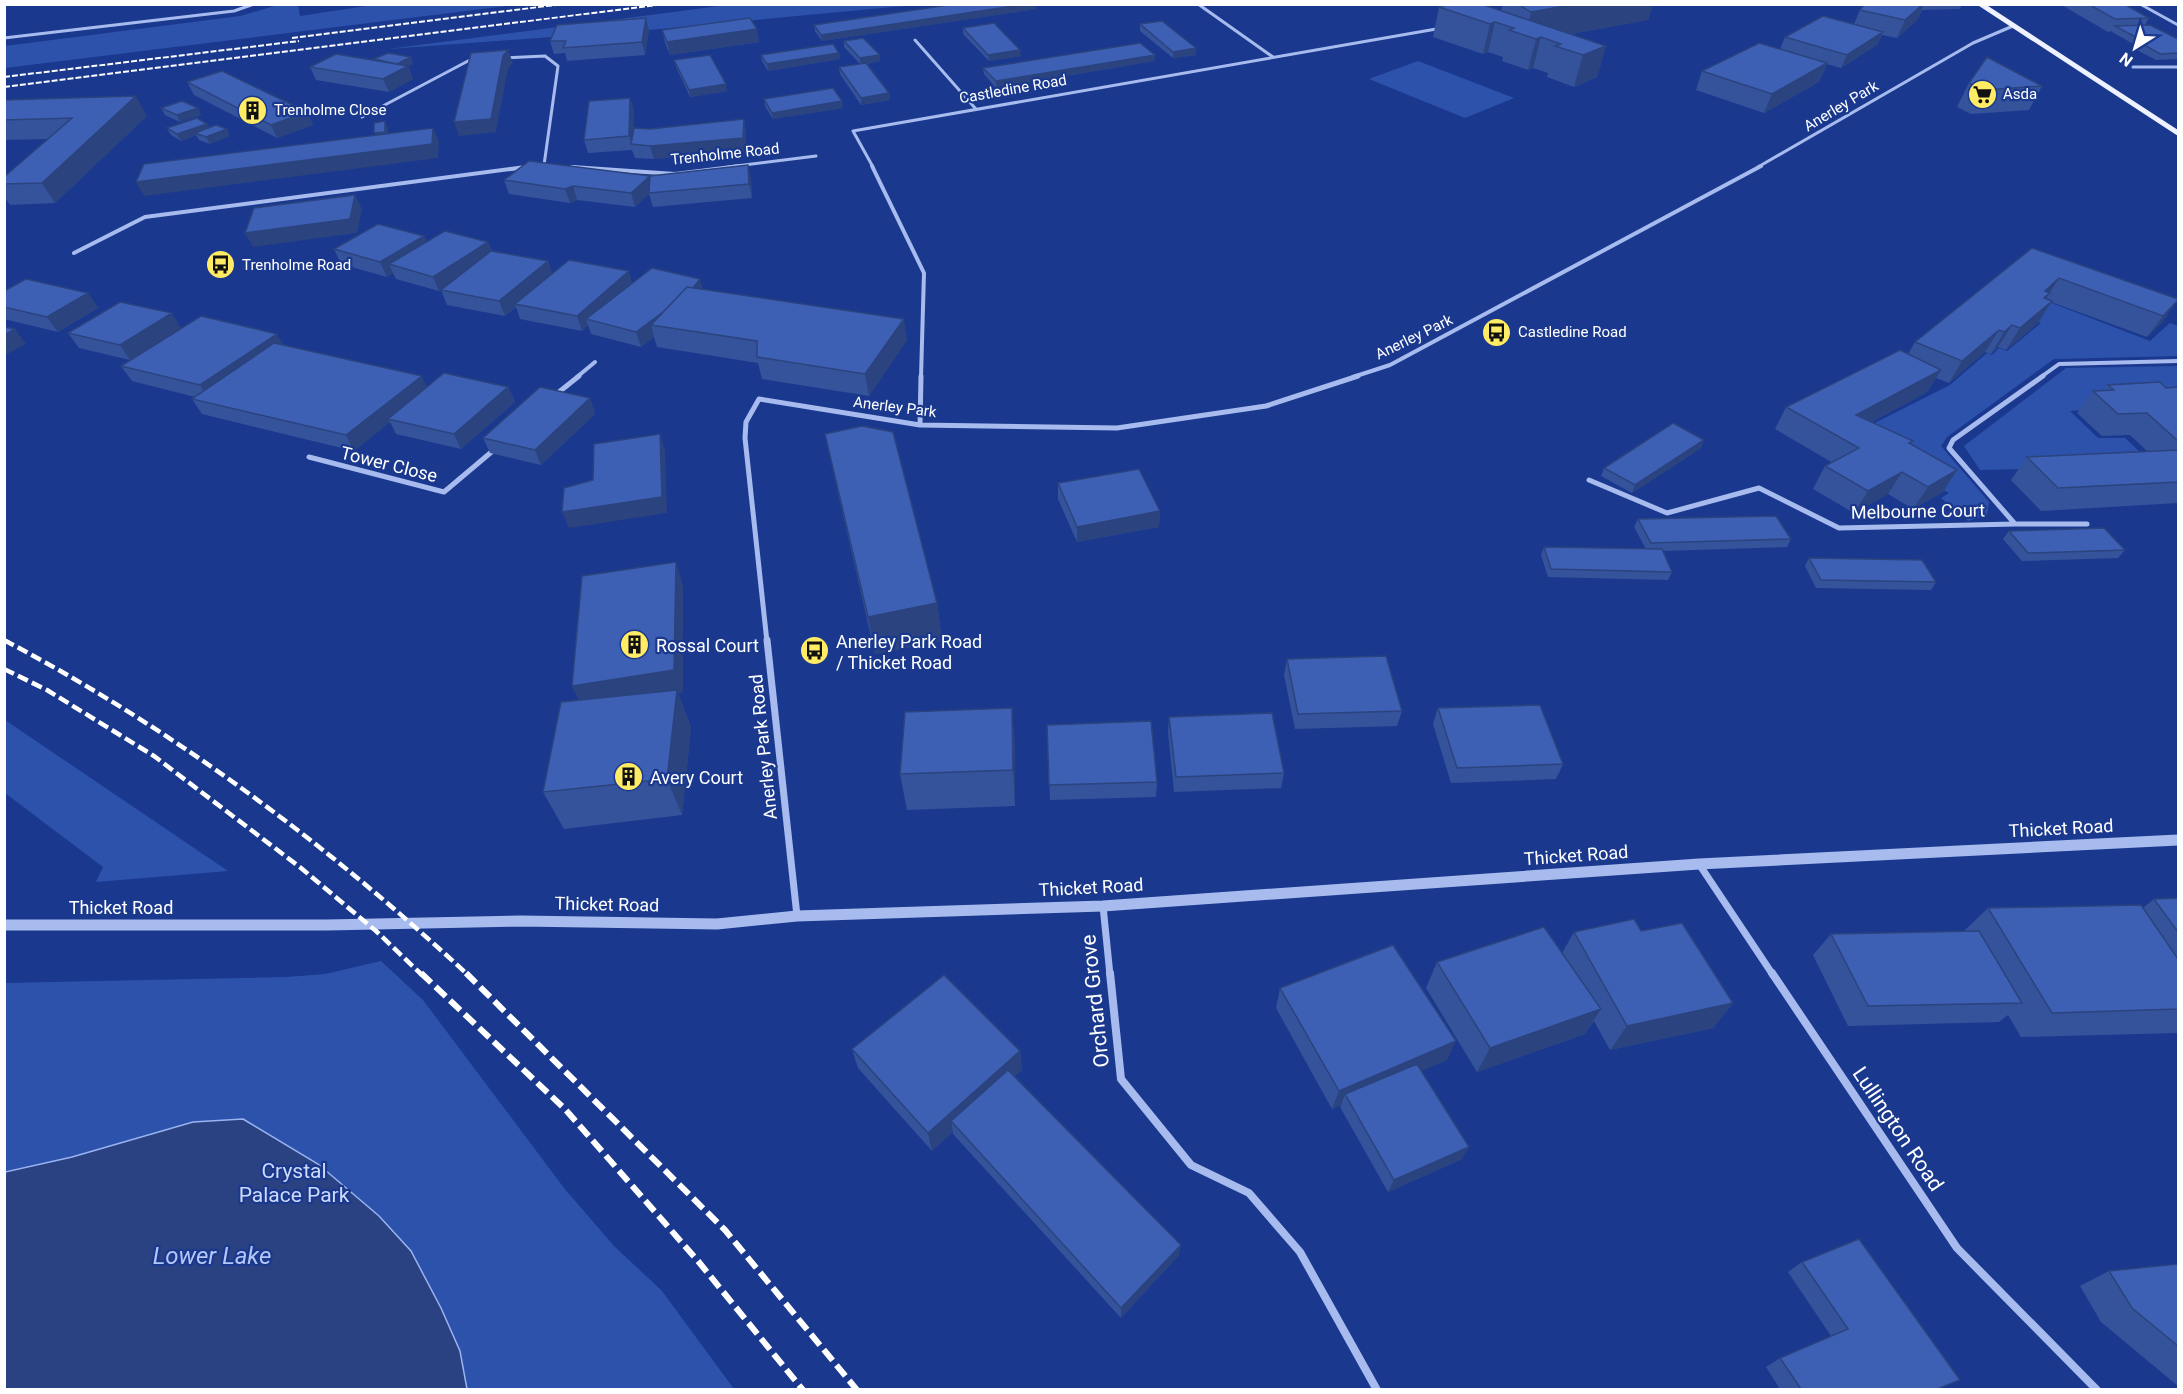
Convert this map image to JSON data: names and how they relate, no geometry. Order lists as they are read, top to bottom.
{
  "streets": {
    "street": [
      "Castledine Road",
      "Anerley Park",
      "Trenholme Road",
      "Tower Close",
      "Melbourne Court",
      "Anerley Park Road",
      "Thicket Road",
      "Orchard Grove",
      "Lullington Road"
    ]
  },
  "crossings": [
    ["Castledine Road", "Anerley Park"],
    ["Anerley Park", "Anerley Park Road"],
    ["Anerley Park Road", "Thicket Road"],
    ["Thicket Road", "Orchard Grove"],
    ["Thicket Road", "Lullington Road"]
  ],
  "water": ["Lower Lake"],
  "parks": ["Crystal Palace Park"],
  "places": {
    "supermarket": ["Asda"],
    "building": ["Trenholme Close", "Rossal Court", "Avery Court"],
    "bus stop": ["Trenholme Road", "Castledine Road", "Anerley Park Road / Thicket Road"]
  },
  "north": "bottom left"
}
